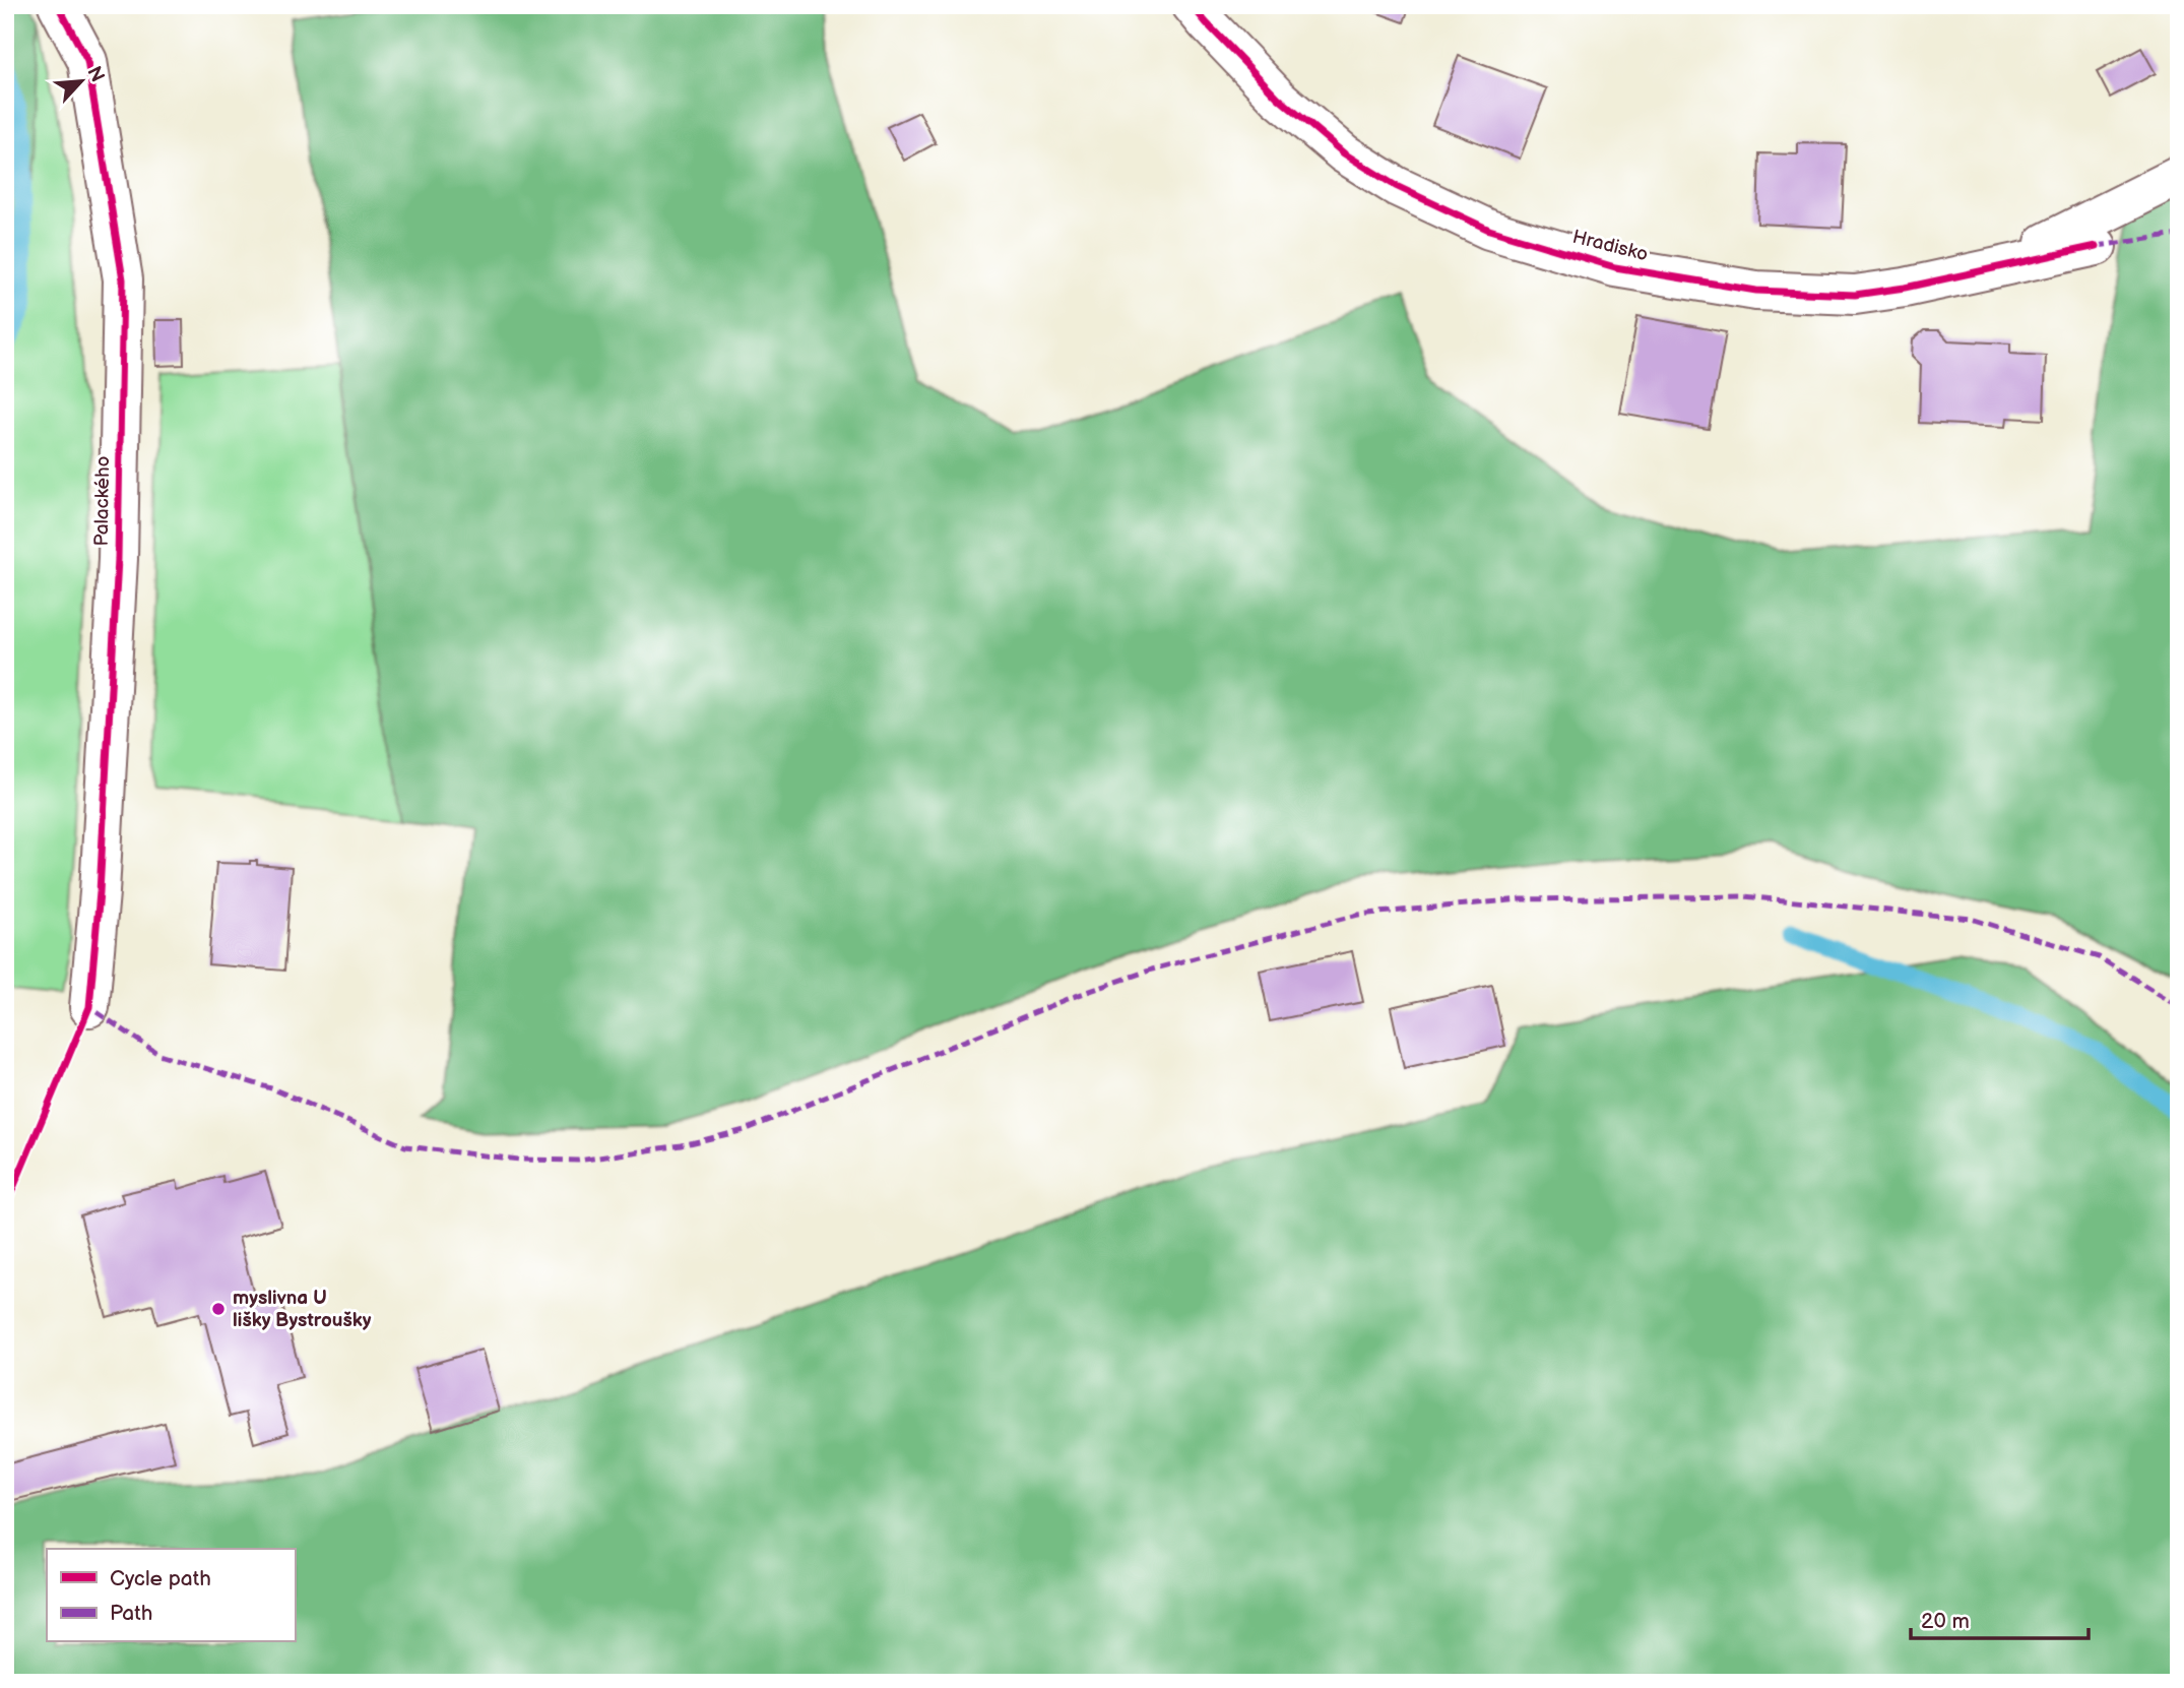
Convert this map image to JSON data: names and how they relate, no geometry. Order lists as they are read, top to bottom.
{
  "streets": {
    "street": ["Hradisko", "Palackého"]
  },
  "places": ["myslivna U lišky Bystroušky"],
  "legend": ["Cycle path", "Path"],
  "scale_bar": "20 m",
  "north": "top right"
}
